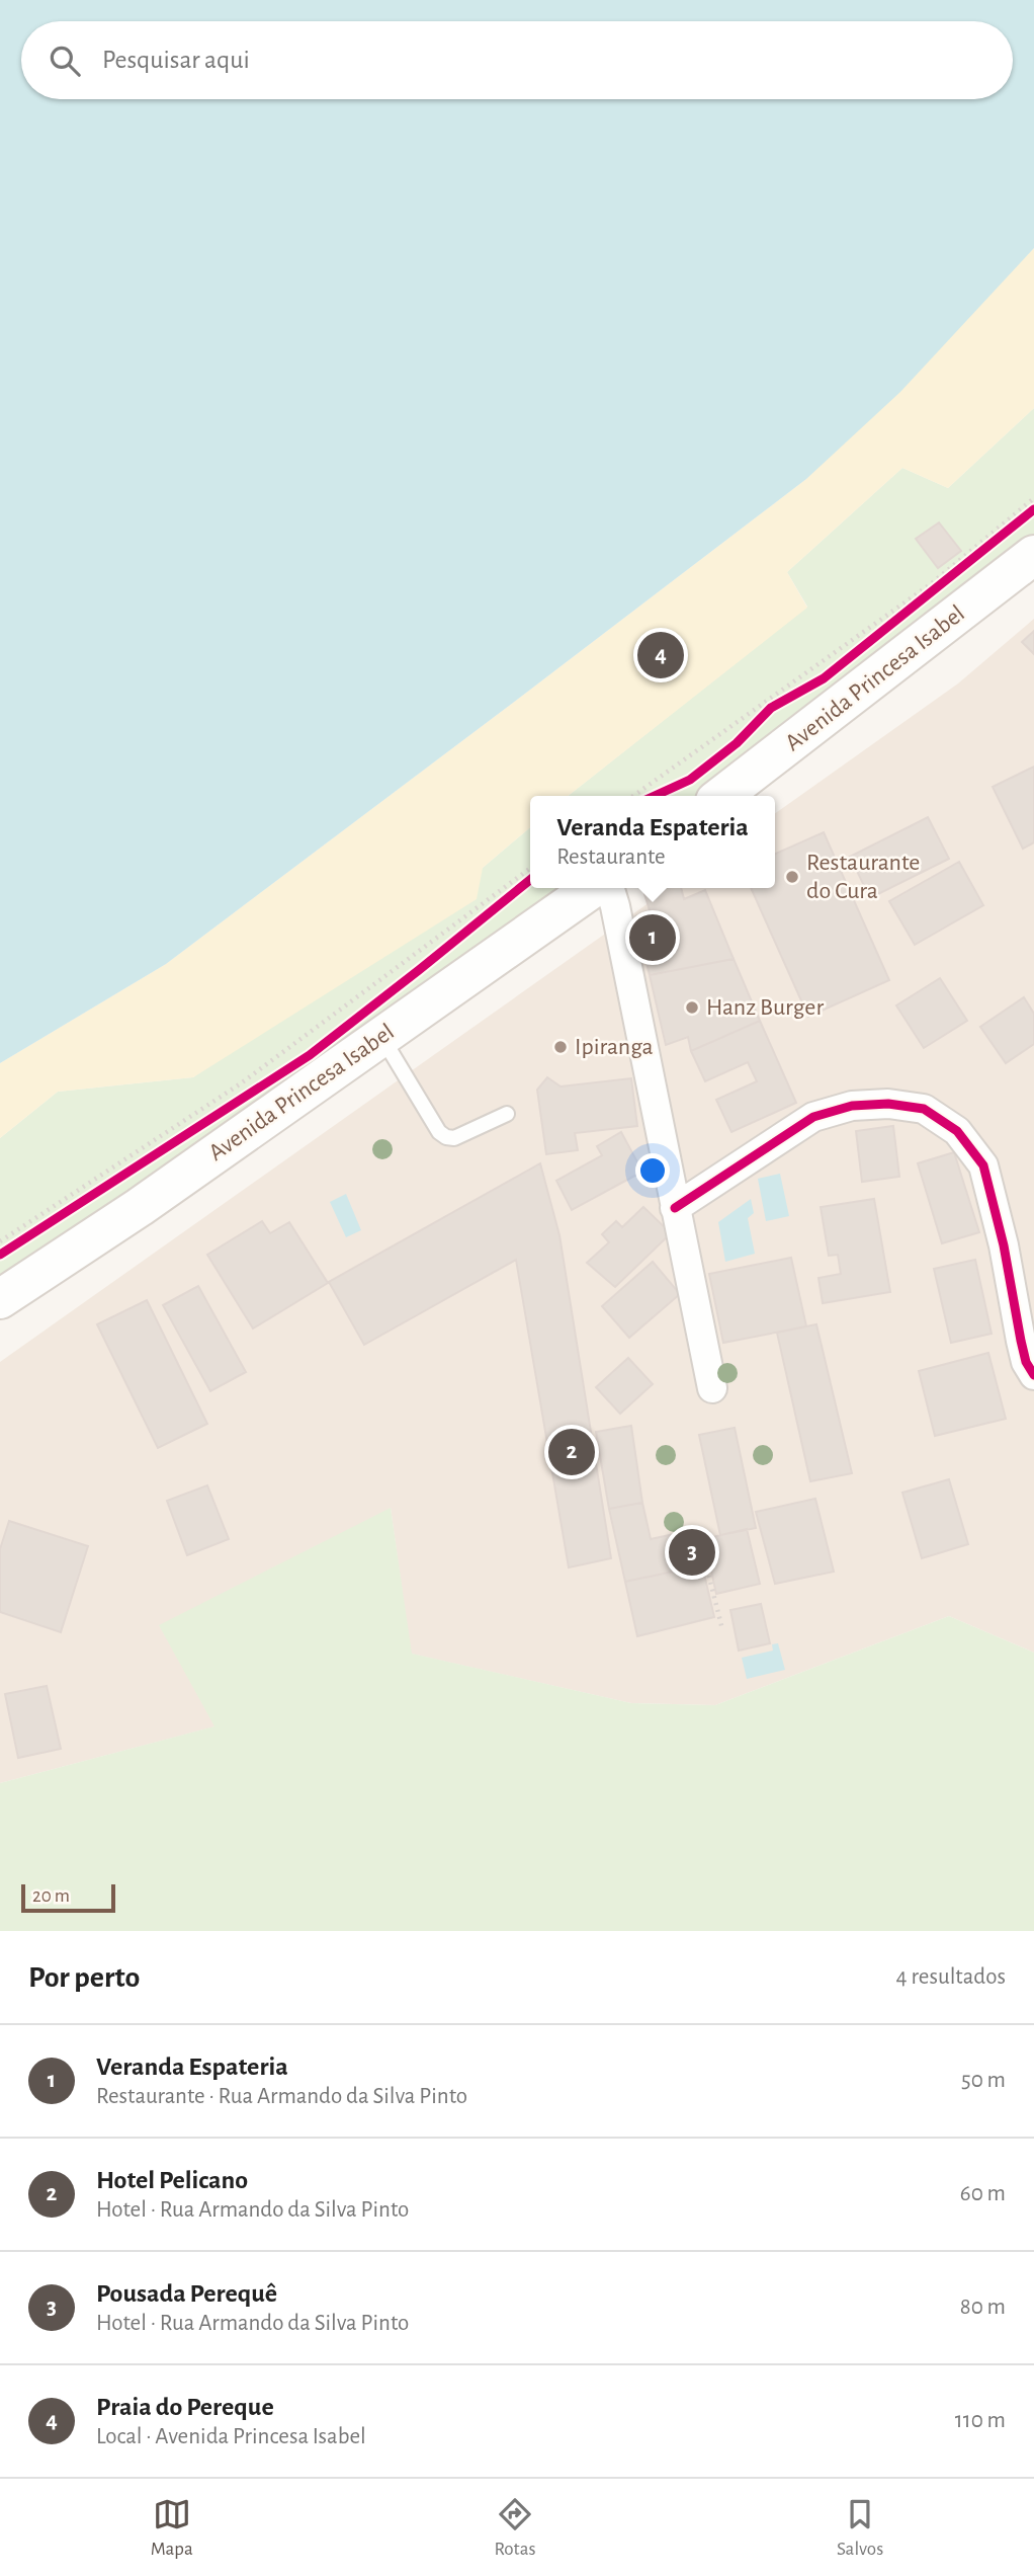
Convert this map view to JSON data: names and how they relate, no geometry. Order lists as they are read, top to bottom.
{
  "streets": {
    "main road": ["Avenida Princesa Isabel"]
  },
  "places": ["Restaurante do Cura", "Hanz Burger", "Ipiranga"],
  "scale_bar": "20 m",
  "page": {
    "search": "Pesquisar aqui",
    "pins": [
      "4",
      "1",
      "2",
      "3"
    ],
    "popup": ["Veranda Espateria", "Restaurante"],
    "scale": "20 m",
    "heading": ["Por perto", "4 resultados"],
    "list": [
      {
        "mark": "1",
        "name": "Veranda Espateria",
        "note": "Restaurante · Rua Armando da Silva Pinto",
        "value": "50 m"
      },
      {
        "mark": "2",
        "name": "Hotel Pelicano",
        "note": "Hotel · Rua Armando da Silva Pinto",
        "value": "60 m"
      },
      {
        "mark": "3",
        "name": "Pousada Perequê",
        "note": "Hotel · Rua Armando da Silva Pinto",
        "value": "80 m"
      },
      {
        "mark": "4",
        "name": "Praia do Pereque",
        "note": "Local · Avenida Princesa Isabel",
        "value": "110 m"
      }
    ],
    "nav": ["Mapa", "Rotas", "Salvos"]
  }
}
